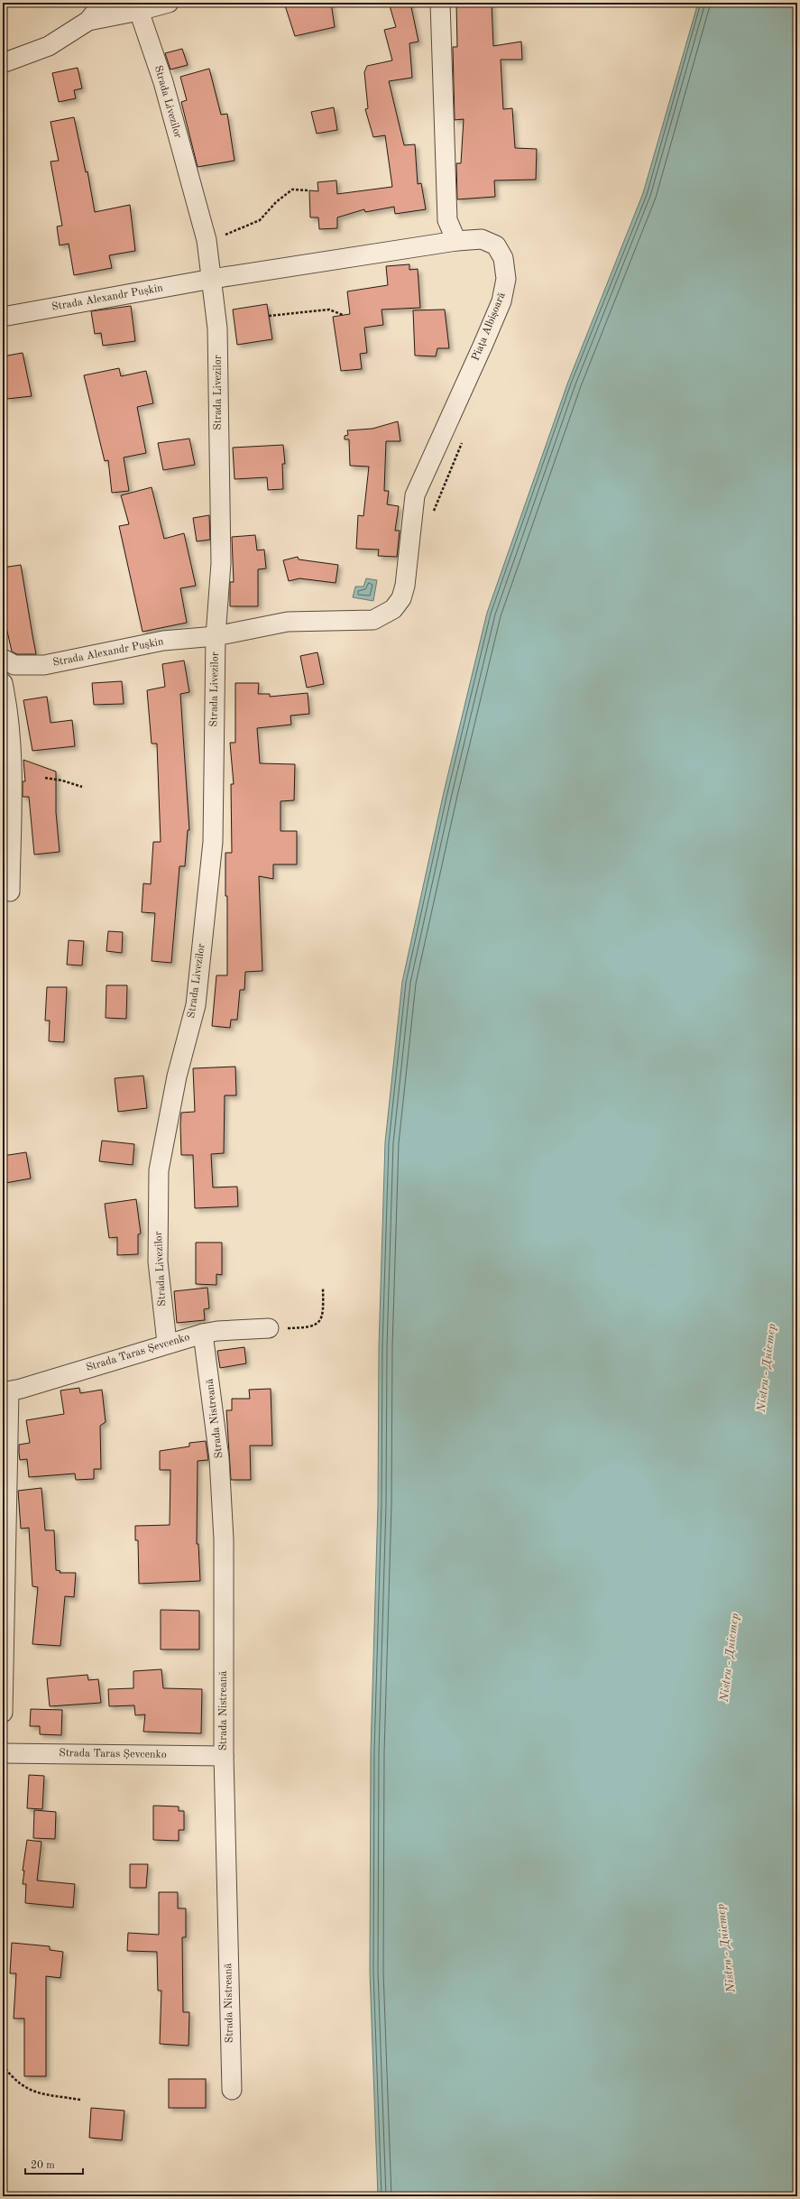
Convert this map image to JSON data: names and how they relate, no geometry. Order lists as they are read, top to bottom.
{
  "streets": {
    "street": [
      "Strada Livezilor",
      "Strada Alexandr Pușkin",
      "Piața Albișoară",
      "Strada Taras Șevcenko",
      "Strada Nistreană"
    ]
  },
  "crossings": [
    ["Strada Livezilor", "Strada Alexandr Pușkin"],
    ["Strada Livezilor", "Piața Albișoară"],
    ["Strada Livezilor", "Strada Taras Șevcenko"],
    ["Strada Taras Șevcenko", "Strada Nistreană"]
  ],
  "water": ["Nistru - Дністер"],
  "scale_bar": "20 m"
}
